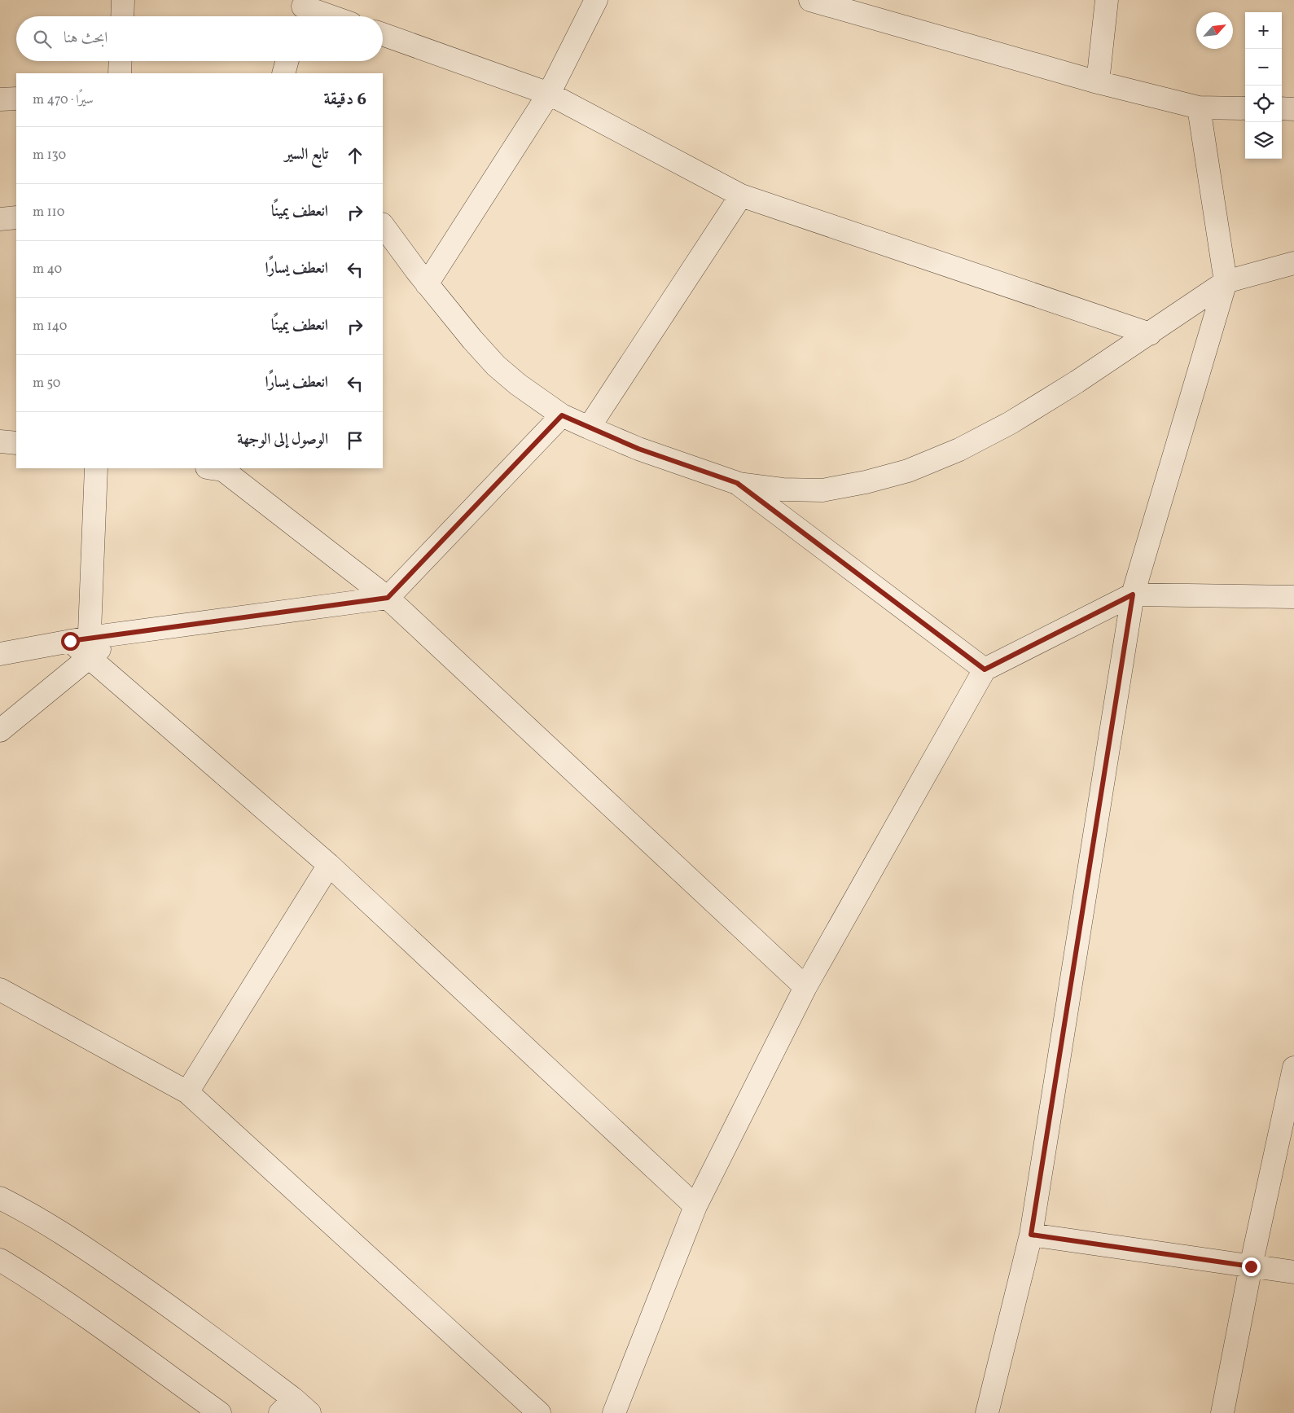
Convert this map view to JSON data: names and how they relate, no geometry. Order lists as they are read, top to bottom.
{
  "north": "top right",
  "page": {
    "map_buttons": ["+", "−"],
    "search": "ابحث هنا",
    "heading": ["6 دقيقة", "سيرًا · 470 m"],
    "list": [
      ["تابع السير", "130 m"],
      ["انعطف يمينًا", "110 m"],
      ["انعطف يسارًا", "40 m"],
      ["انعطف يمينًا", "140 m"],
      ["انعطف يسارًا", "50 m"],
      "الوصول إلى الوجهة"
    ]
  }
}
